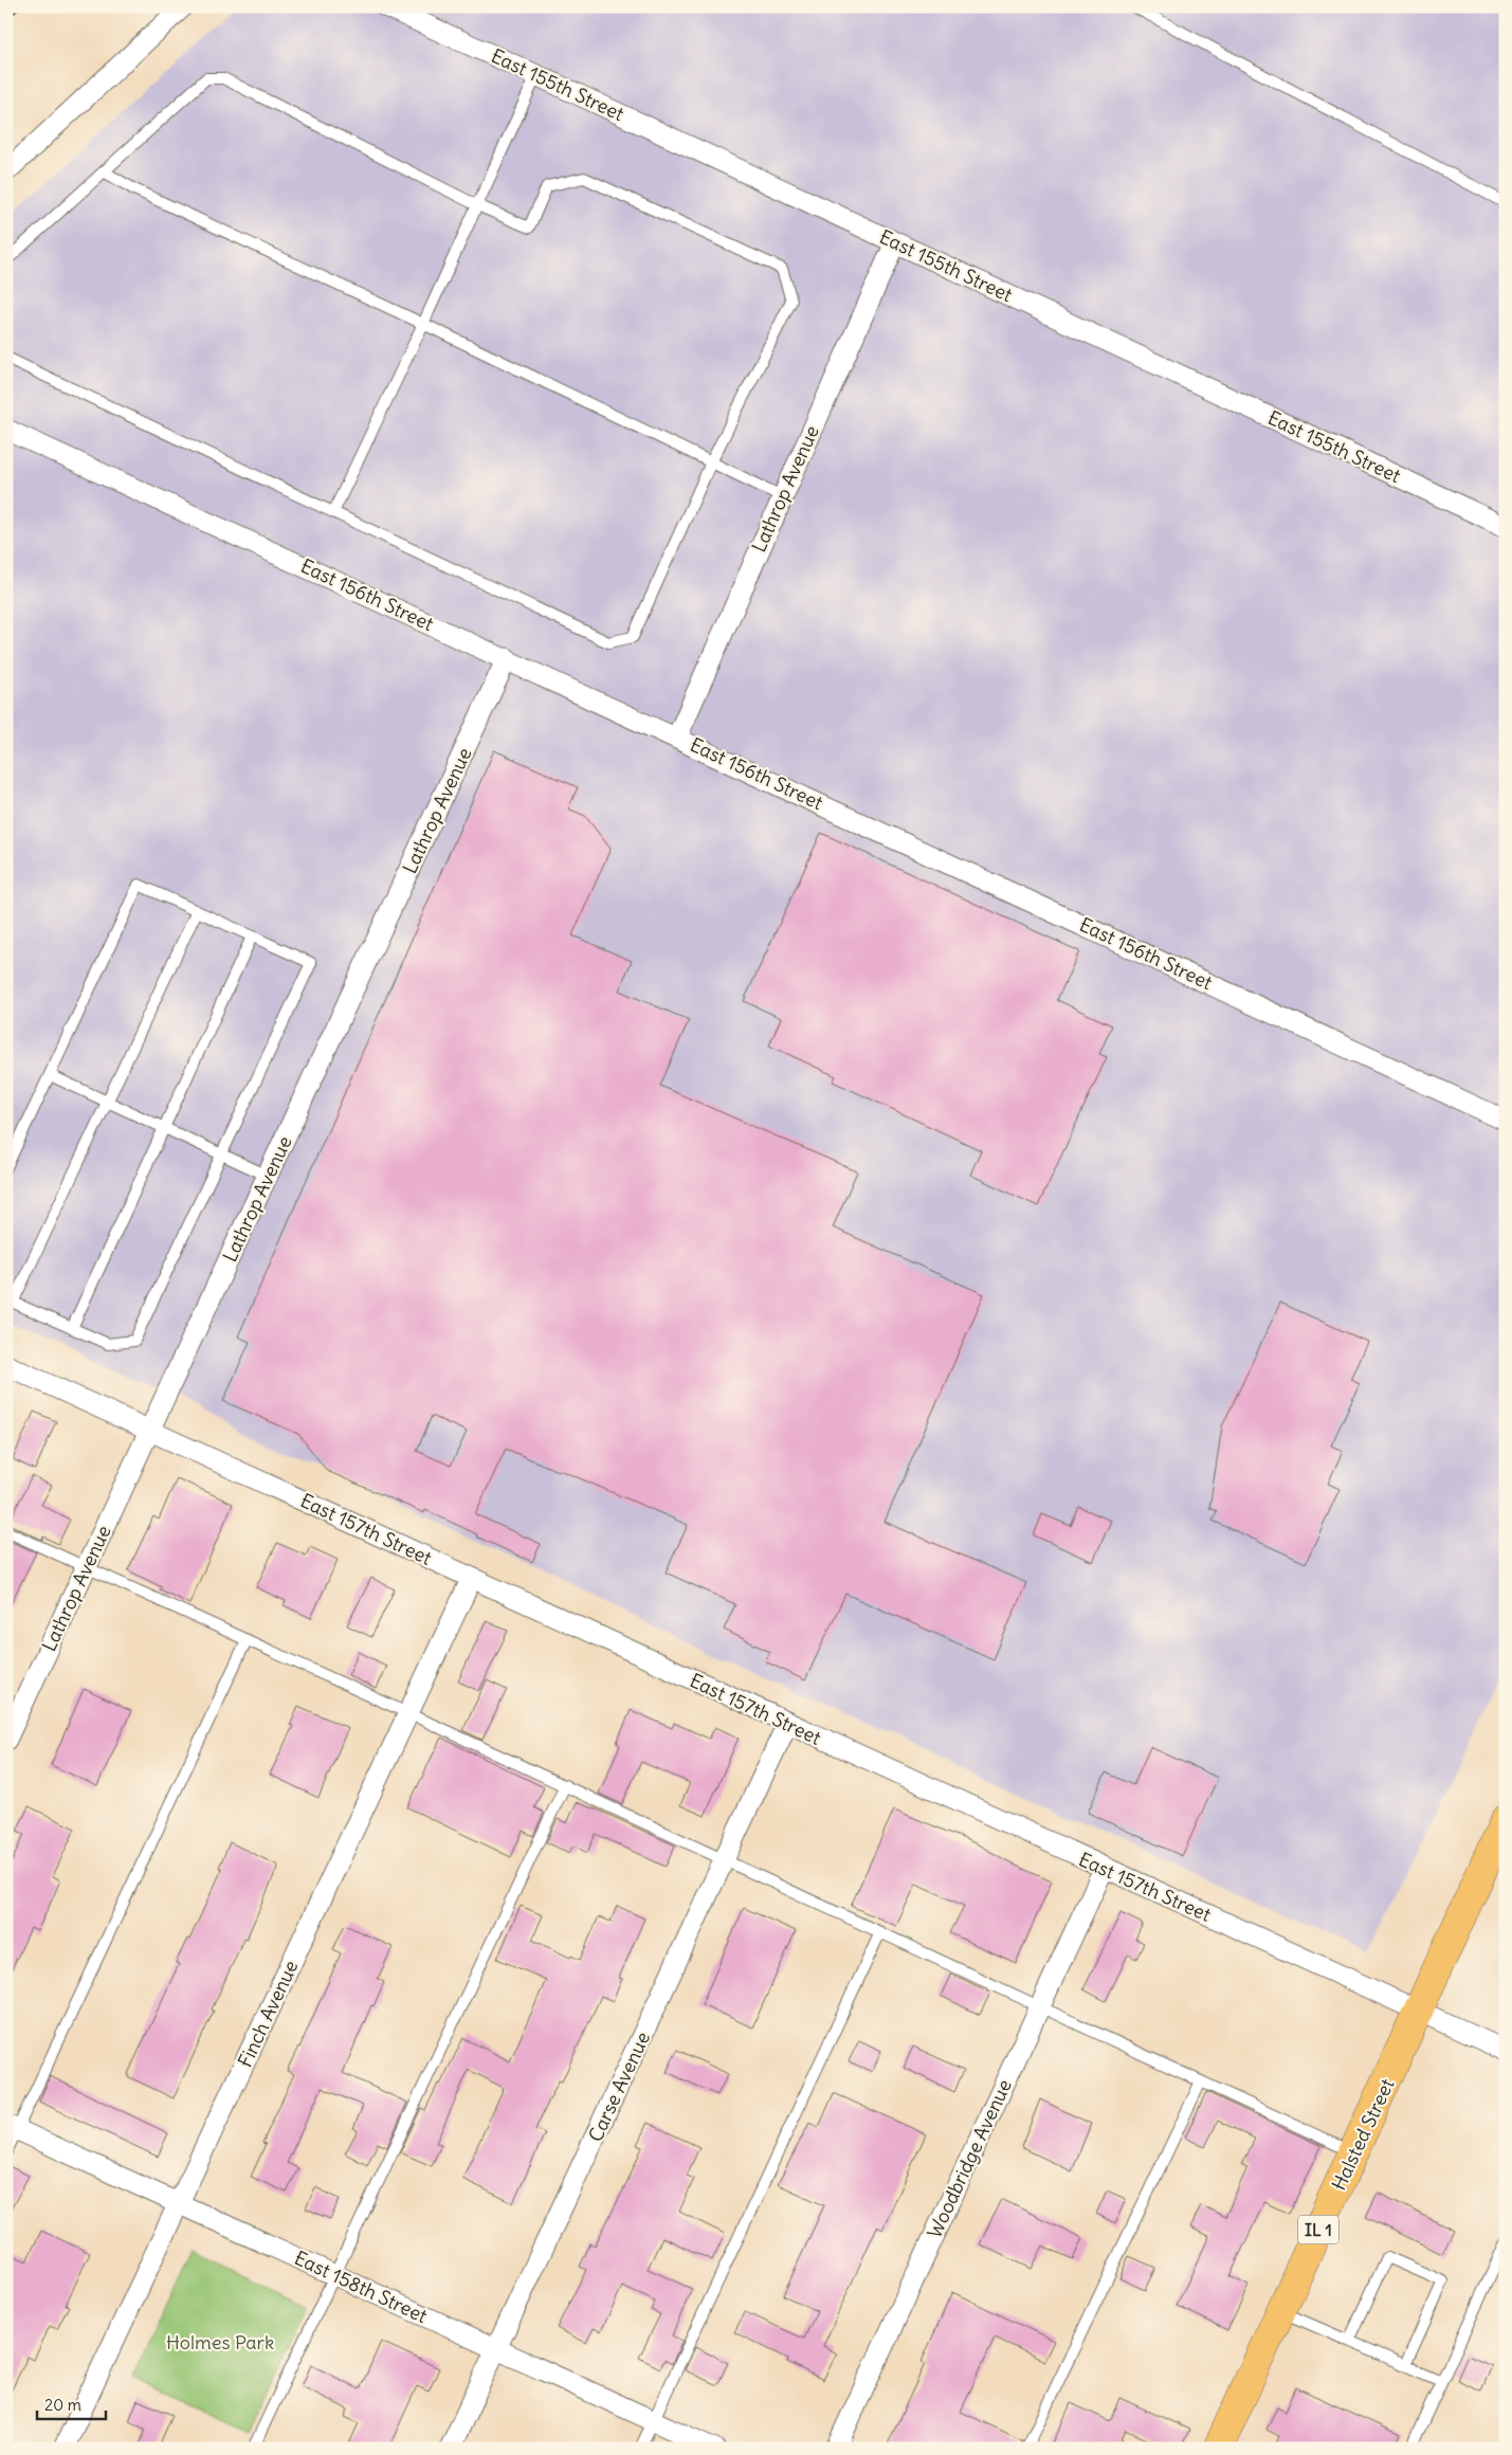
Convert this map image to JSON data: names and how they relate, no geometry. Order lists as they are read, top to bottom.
{
  "streets": {
    "main road": ["Halsted Street", "IL 1"],
    "street": [
      "East 155th Street",
      "Lathrop Avenue",
      "East 156th Street",
      "East 157th Street",
      "Finch Avenue",
      "Carse Avenue",
      "Woodbridge Avenue",
      "East 158th Street"
    ]
  },
  "crossings": [
    ["East 155th Street", "Lathrop Avenue"],
    ["Lathrop Avenue", "East 156th Street"],
    ["Lathrop Avenue", "East 157th Street"],
    ["East 157th Street", "Finch Avenue"],
    ["East 157th Street", "Carse Avenue"],
    ["East 157th Street", "Halsted Street"],
    ["East 157th Street", "Woodbridge Avenue"],
    ["Finch Avenue", "East 158th Street"],
    ["Carse Avenue", "East 158th Street"]
  ],
  "parks": ["Holmes Park"],
  "scale_bar": "20 m"
}
